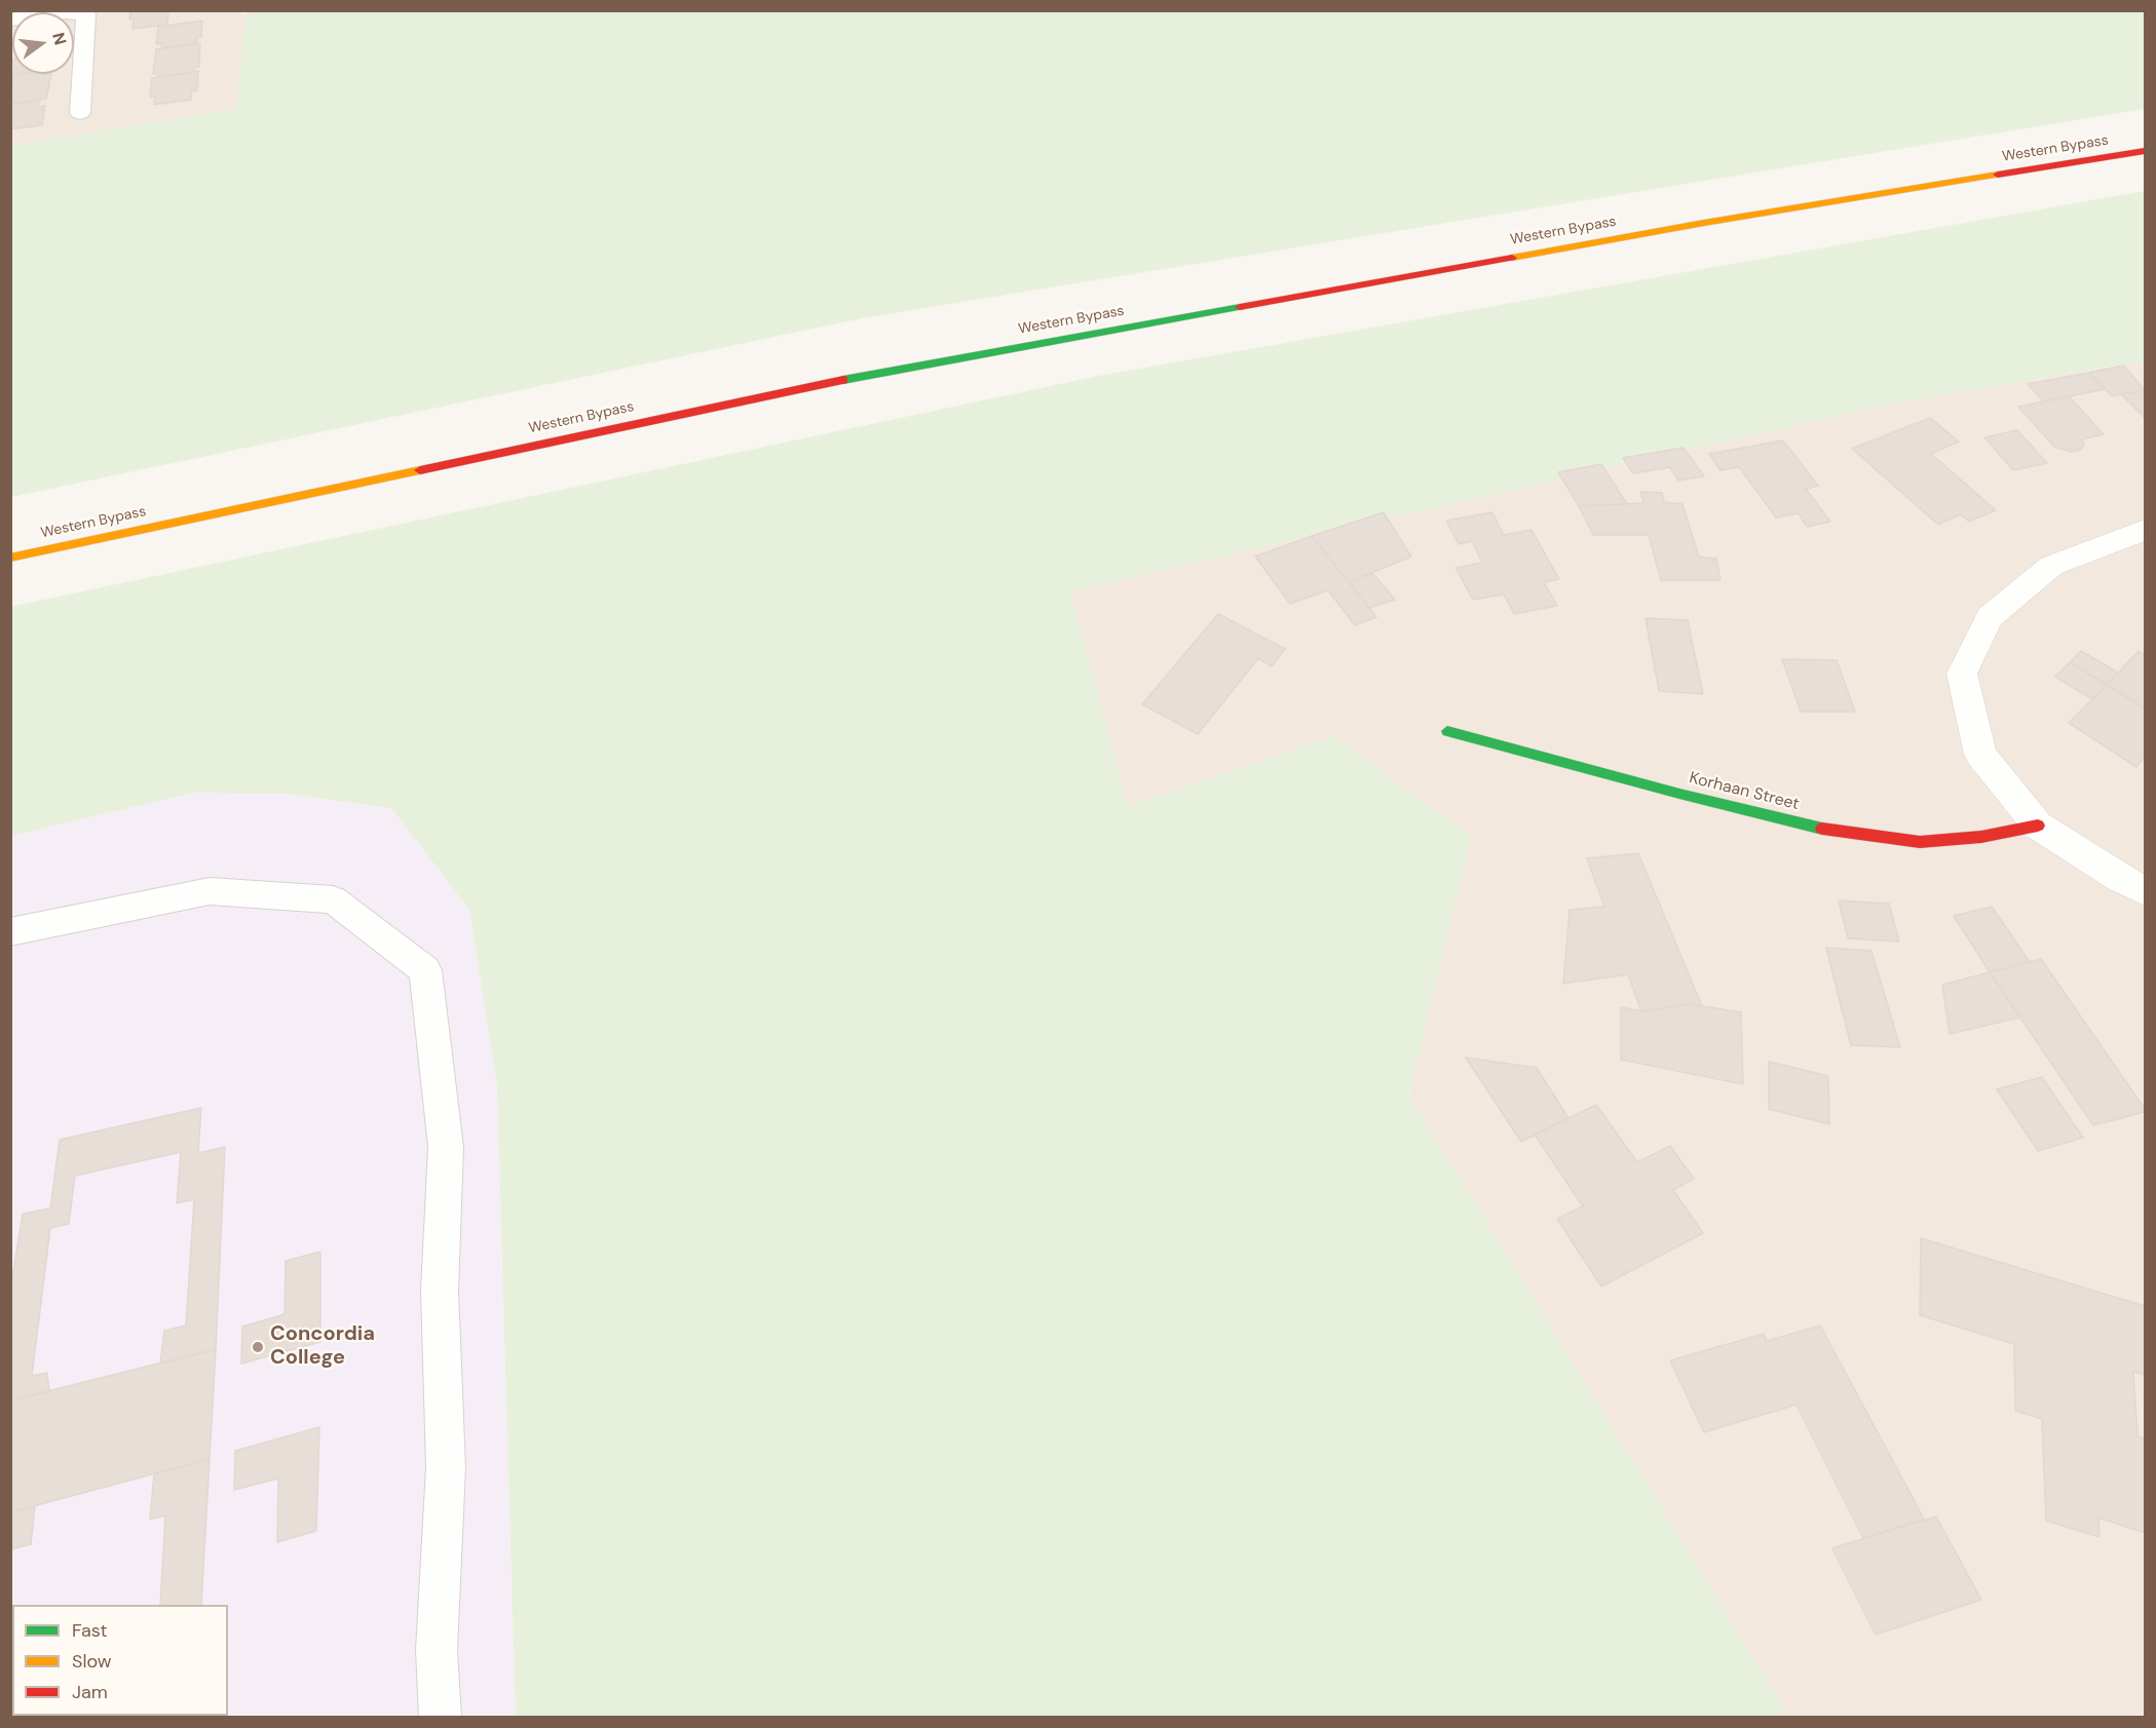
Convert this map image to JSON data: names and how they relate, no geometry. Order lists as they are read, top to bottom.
{
  "streets": {
    "main road": ["Western Bypass", "Korhaan Street"]
  },
  "places": ["Concordia College"],
  "legend": ["Fast", "Slow", "Jam"],
  "north": "right"
}
